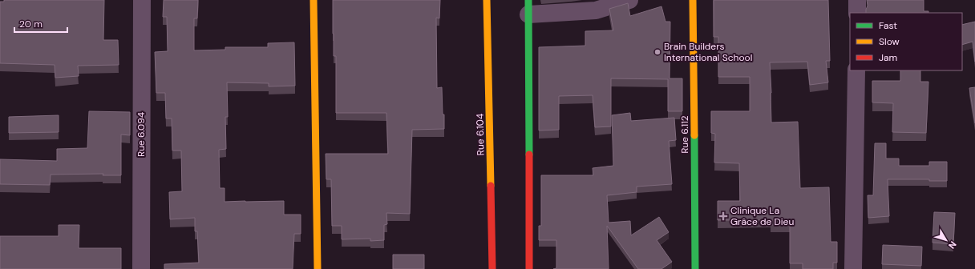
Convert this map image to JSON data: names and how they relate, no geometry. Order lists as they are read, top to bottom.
{
  "streets": {
    "street": ["Rue 6.094", "Rue 6.104", "Rue 6.112"]
  },
  "places": {
    "other": ["Brain Builders International School"],
    "health": ["Clinique La Grâce de Dieu"]
  },
  "legend": ["Fast", "Slow", "Jam"],
  "scale_bar": "20 m",
  "north": "bottom right"
}
